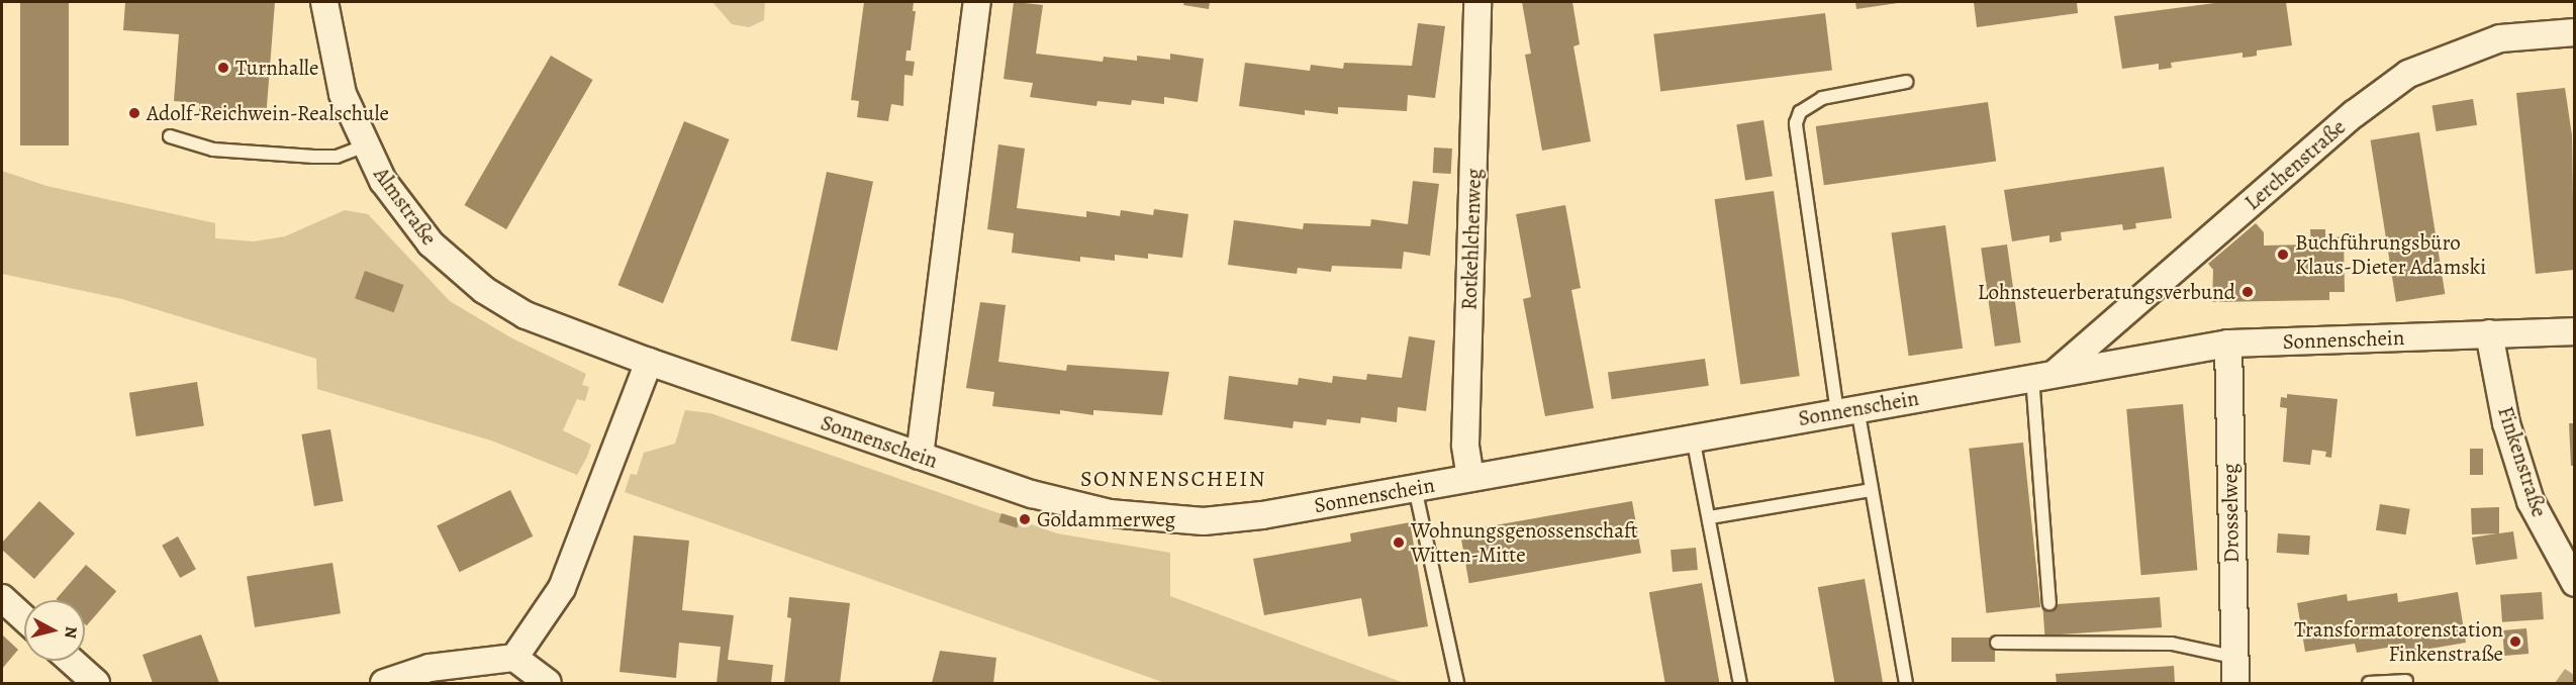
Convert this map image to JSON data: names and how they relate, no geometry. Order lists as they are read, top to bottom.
{
  "streets": {
    "street": [
      "Lerchenstraße",
      "Almstraße",
      "Rotkehlchenweg",
      "Sonnenschein",
      "Finkenstraße",
      "Drosselweg"
    ]
  },
  "crossings": [
    ["Lerchenstraße", "Sonnenschein"],
    ["Almstraße", "Sonnenschein"],
    ["Rotkehlchenweg", "Sonnenschein"],
    ["Sonnenschein", "Finkenstraße"],
    ["Sonnenschein", "Drosselweg"]
  ],
  "districts": ["SONNENSCHEIN"],
  "places": [
    "Turnhalle",
    "Adolf-Reichwein-Realschule",
    "Buchführungsbüro Klaus-Dieter Adamski",
    "Lohnsteuerberatungsverbund",
    "Goldammerweg",
    "Wohnungsgenossenschaft Witten-Mitte",
    "Transformatorenstation Finkenstraße"
  ],
  "north": "right"
}
